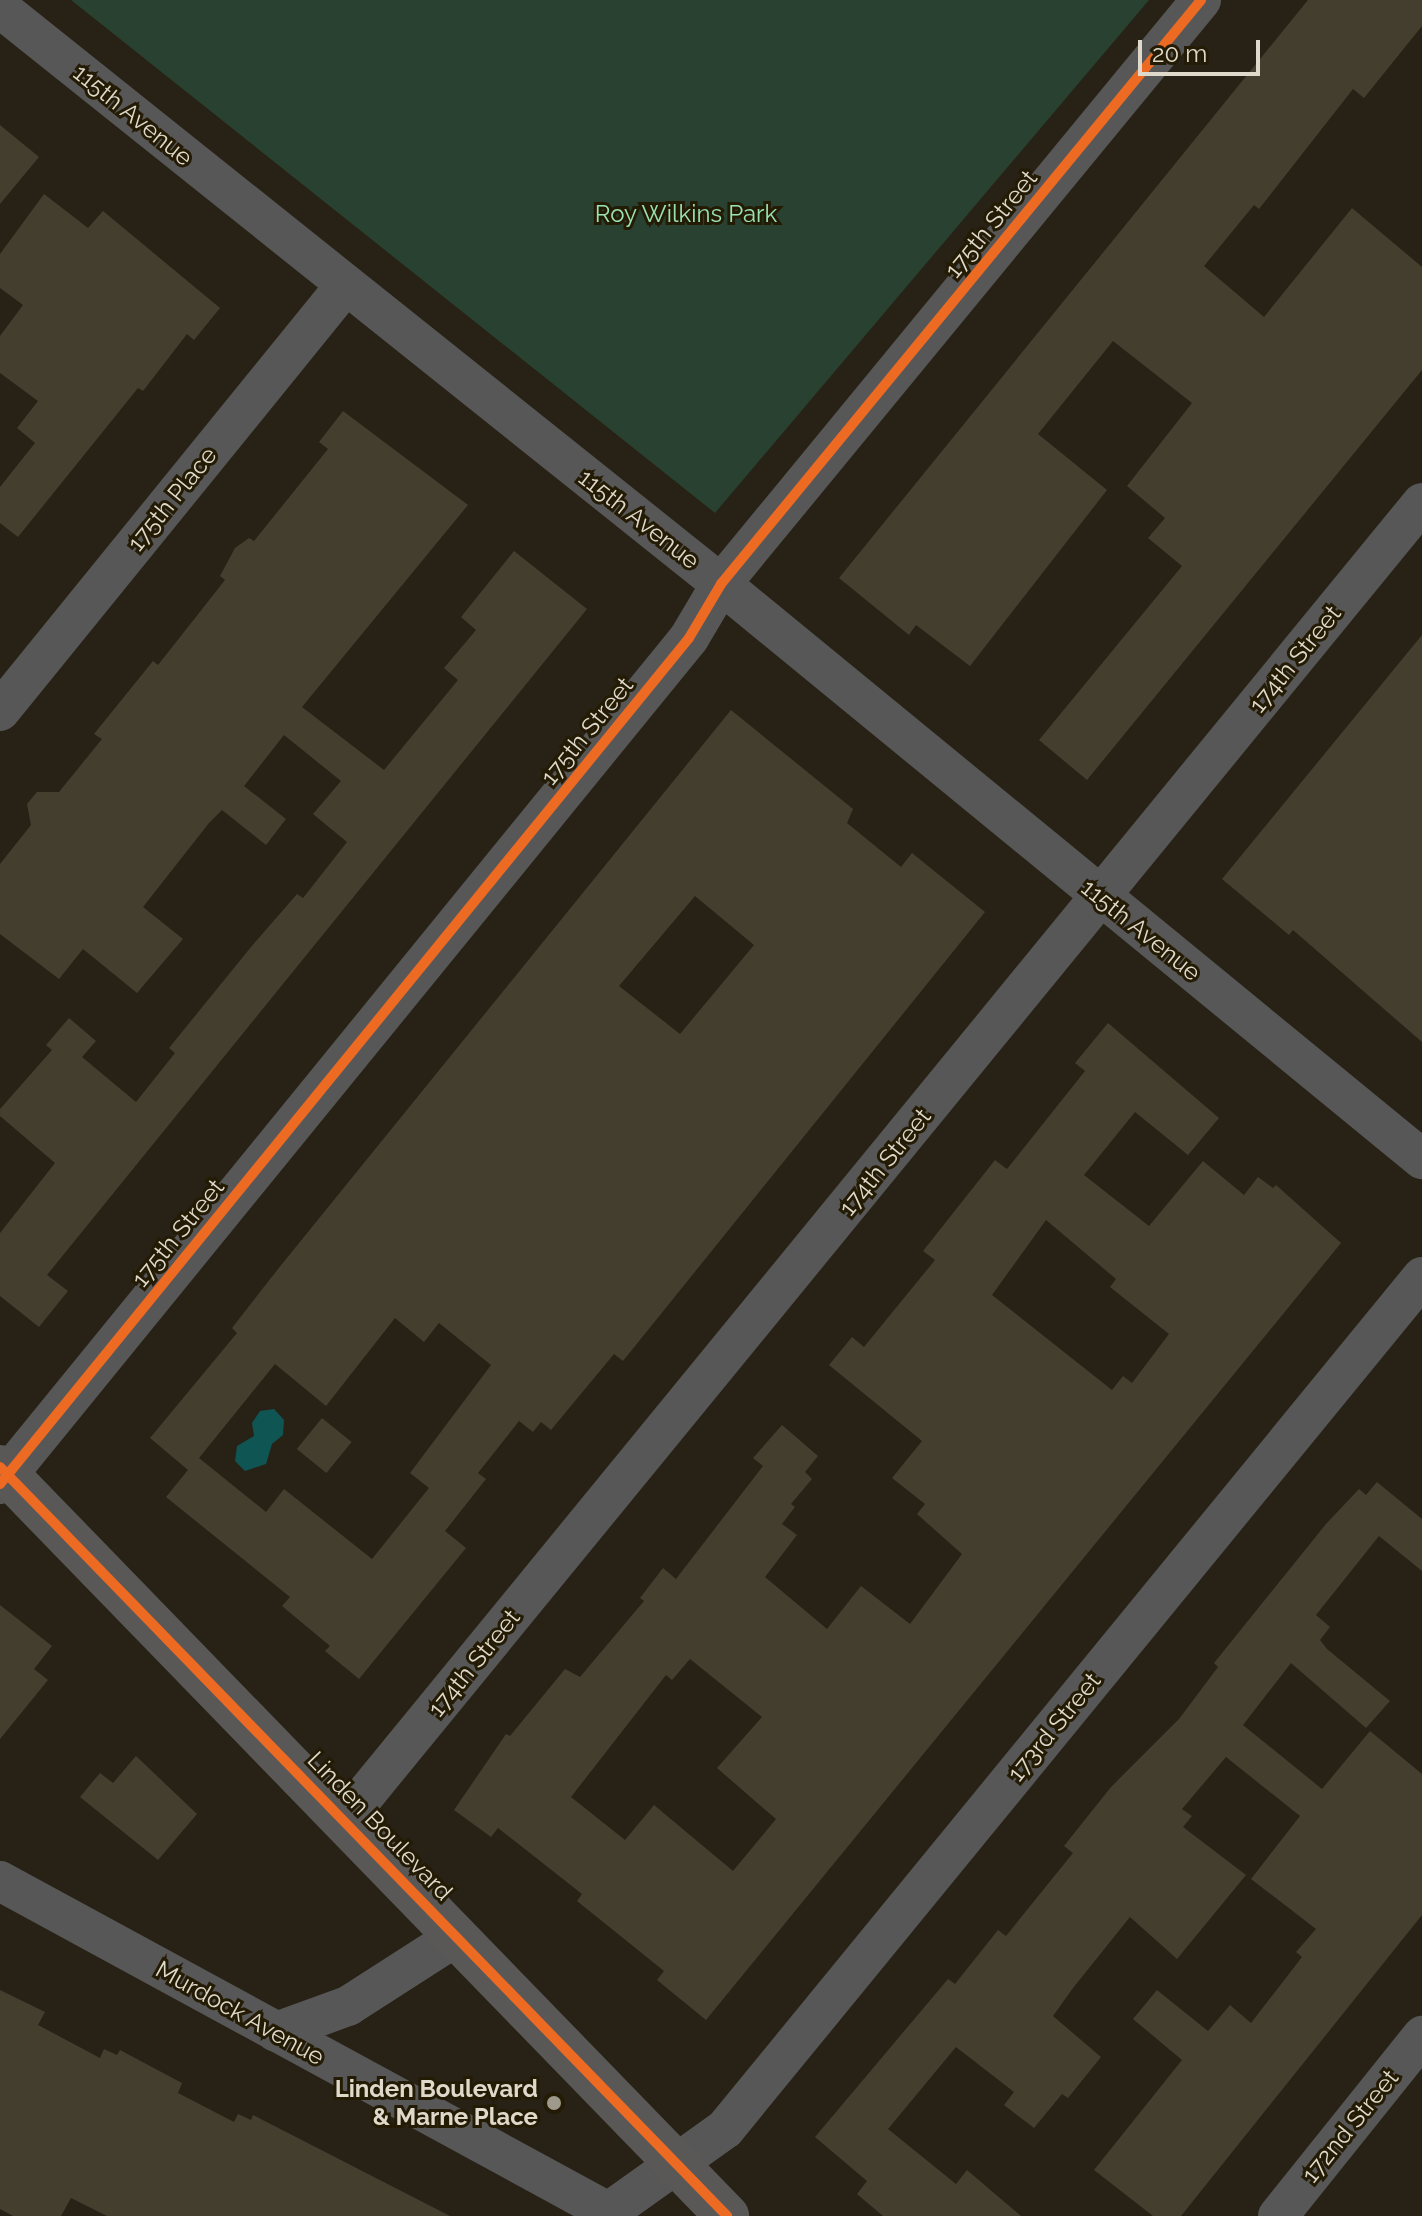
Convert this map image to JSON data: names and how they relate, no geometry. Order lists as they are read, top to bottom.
{
  "streets": {
    "main road": ["Linden Boulevard"],
    "street": [
      "115th Avenue",
      "175th Street",
      "175th Place",
      "174th Street",
      "173rd Street",
      "Murdock Avenue",
      "172nd Street"
    ]
  },
  "crossings": [
    ["115th Avenue", "175th Street"],
    ["115th Avenue", "175th Place"],
    ["115th Avenue", "174th Street"],
    ["175th Street", "Linden Boulevard"],
    ["174th Street", "Linden Boulevard"],
    ["173rd Street", "Linden Boulevard"],
    ["173rd Street", "Murdock Avenue"]
  ],
  "parks": ["Roy Wilkins Park"],
  "places": ["Linden Boulevard & Marne Place"],
  "scale_bar": "20 m"
}
